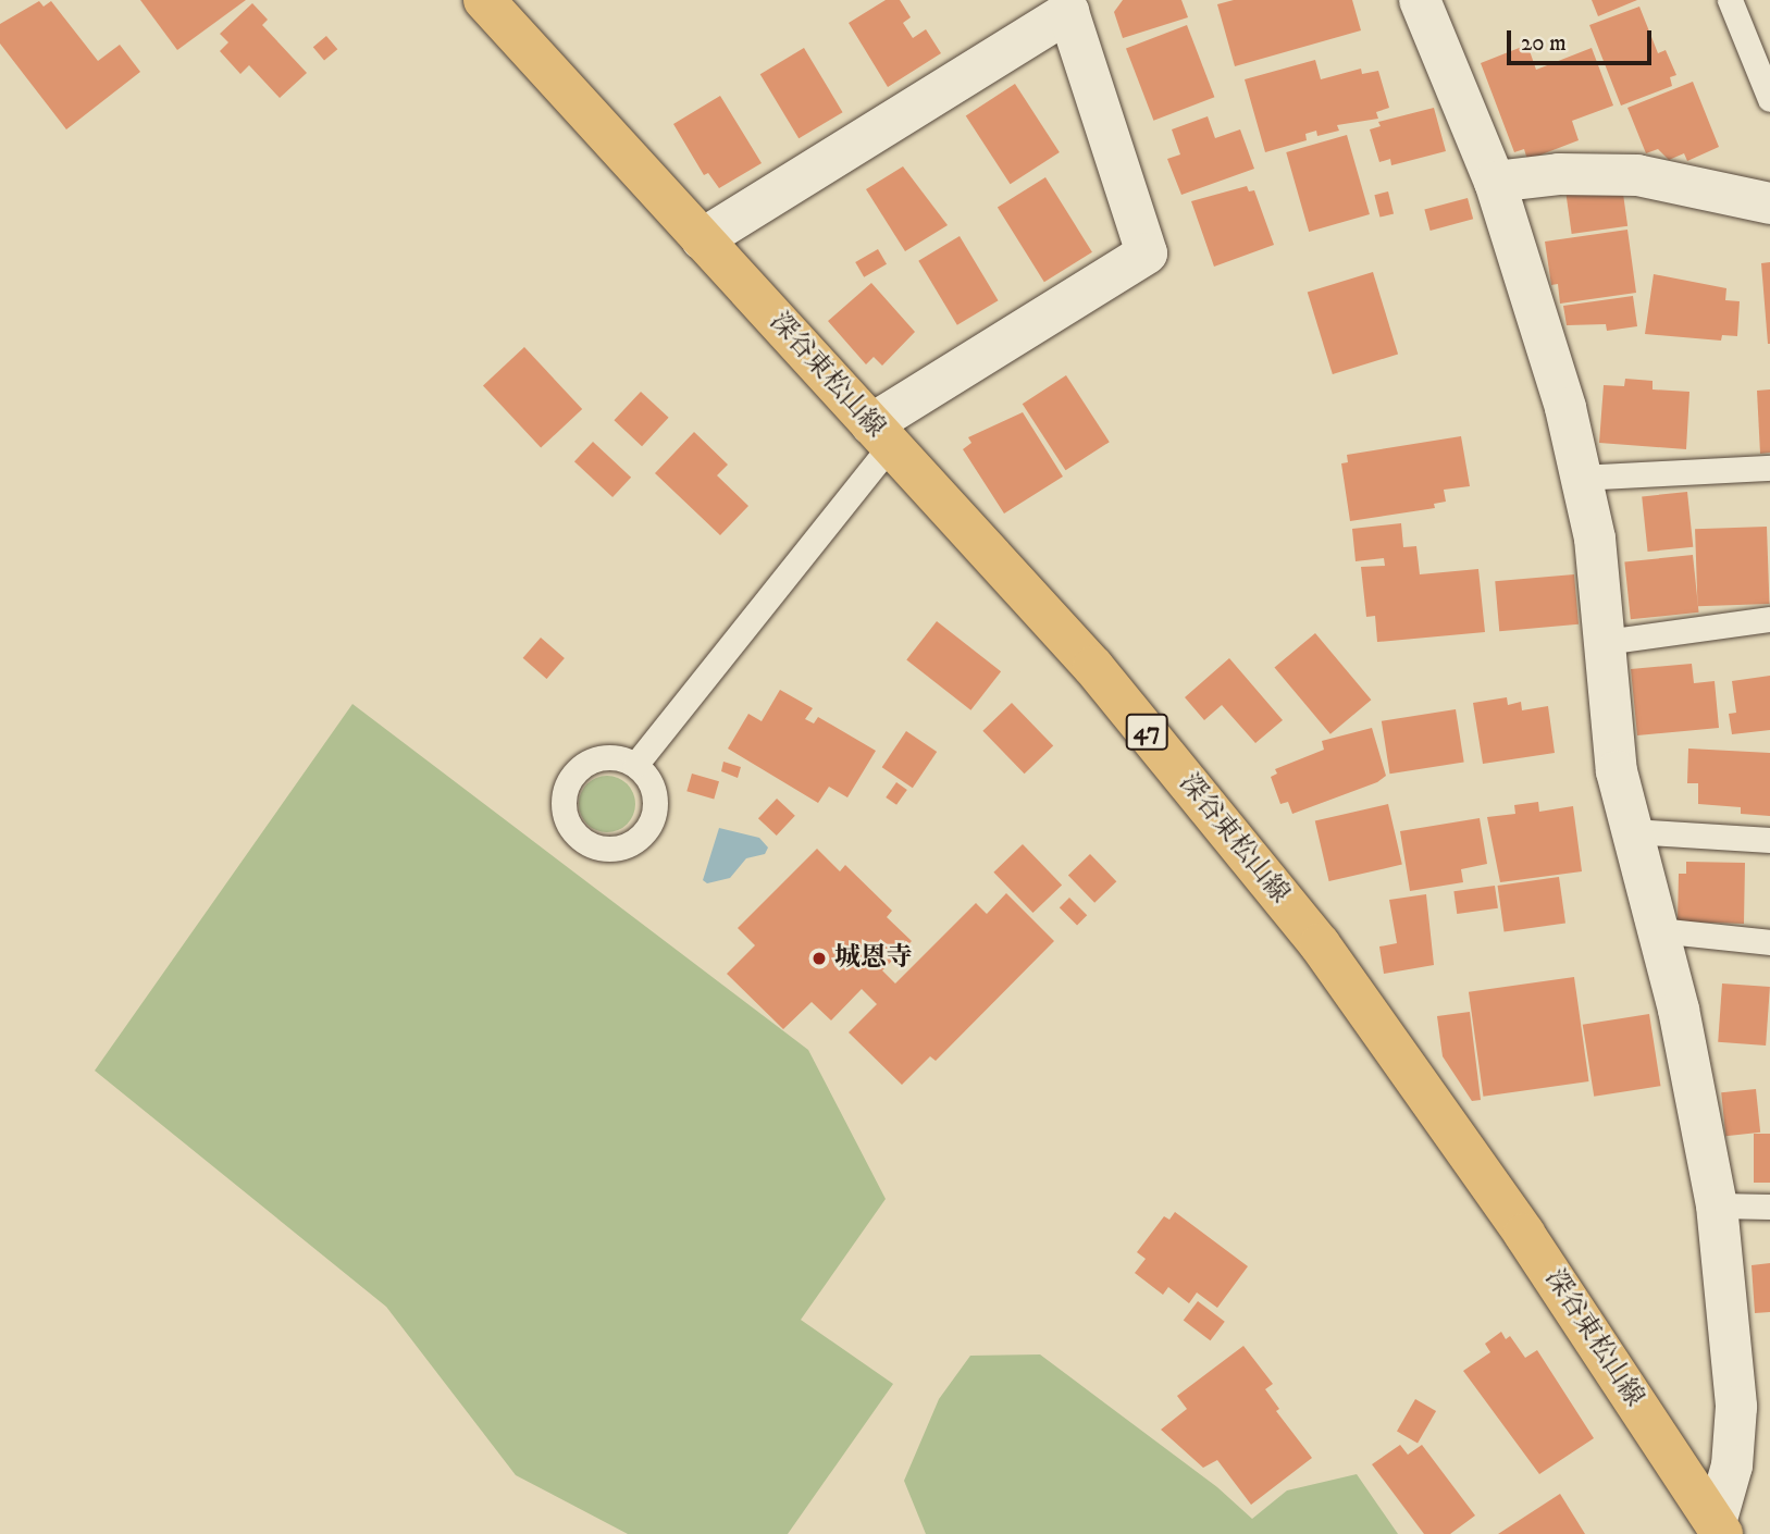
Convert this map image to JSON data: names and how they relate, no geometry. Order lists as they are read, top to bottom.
{
  "streets": {
    "main road": ["深谷東松山線", "47"]
  },
  "places": ["城恩寺"],
  "scale_bar": "20 m"
}
